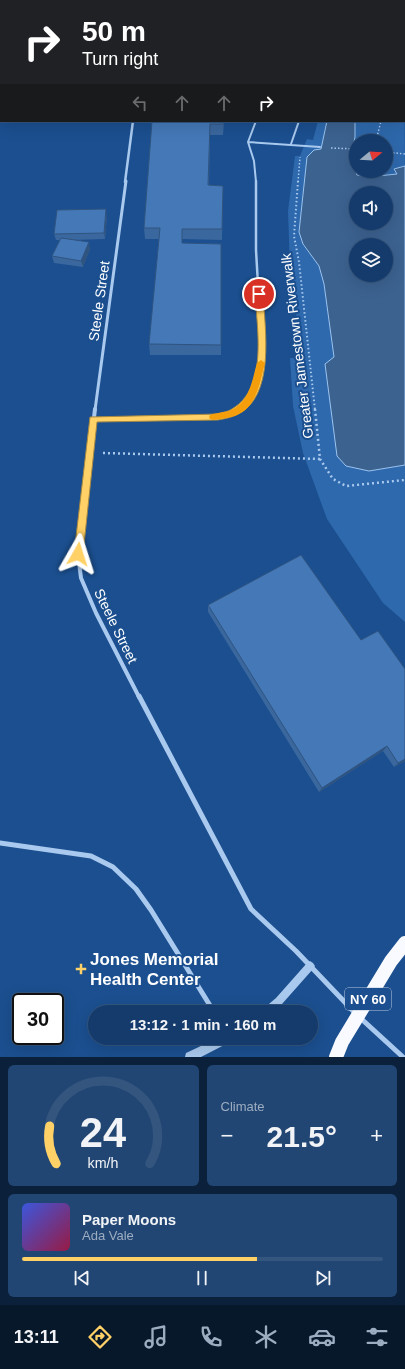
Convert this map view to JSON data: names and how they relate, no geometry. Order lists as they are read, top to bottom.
{
  "streets": {
    "highway": ["NY 60"],
    "street": ["Steele Street"],
    "path": ["Greater Jamestown Riverwalk"]
  },
  "places": {
    "health": ["Jones Memorial Health Center"]
  },
  "north": "right",
  "page": {
    "turn": ["50 m", "Turn right"],
    "limit": "30",
    "trip": "13:12 · 1 min · 160 m",
    "tile": "Climate",
    "heat": ["−", "21.5°", "+"],
    "song": ["Paper Moons", "Ada Vale"],
    "tabs": "13:11",
    "gauge": ["24", "km/h"]
  }
}
